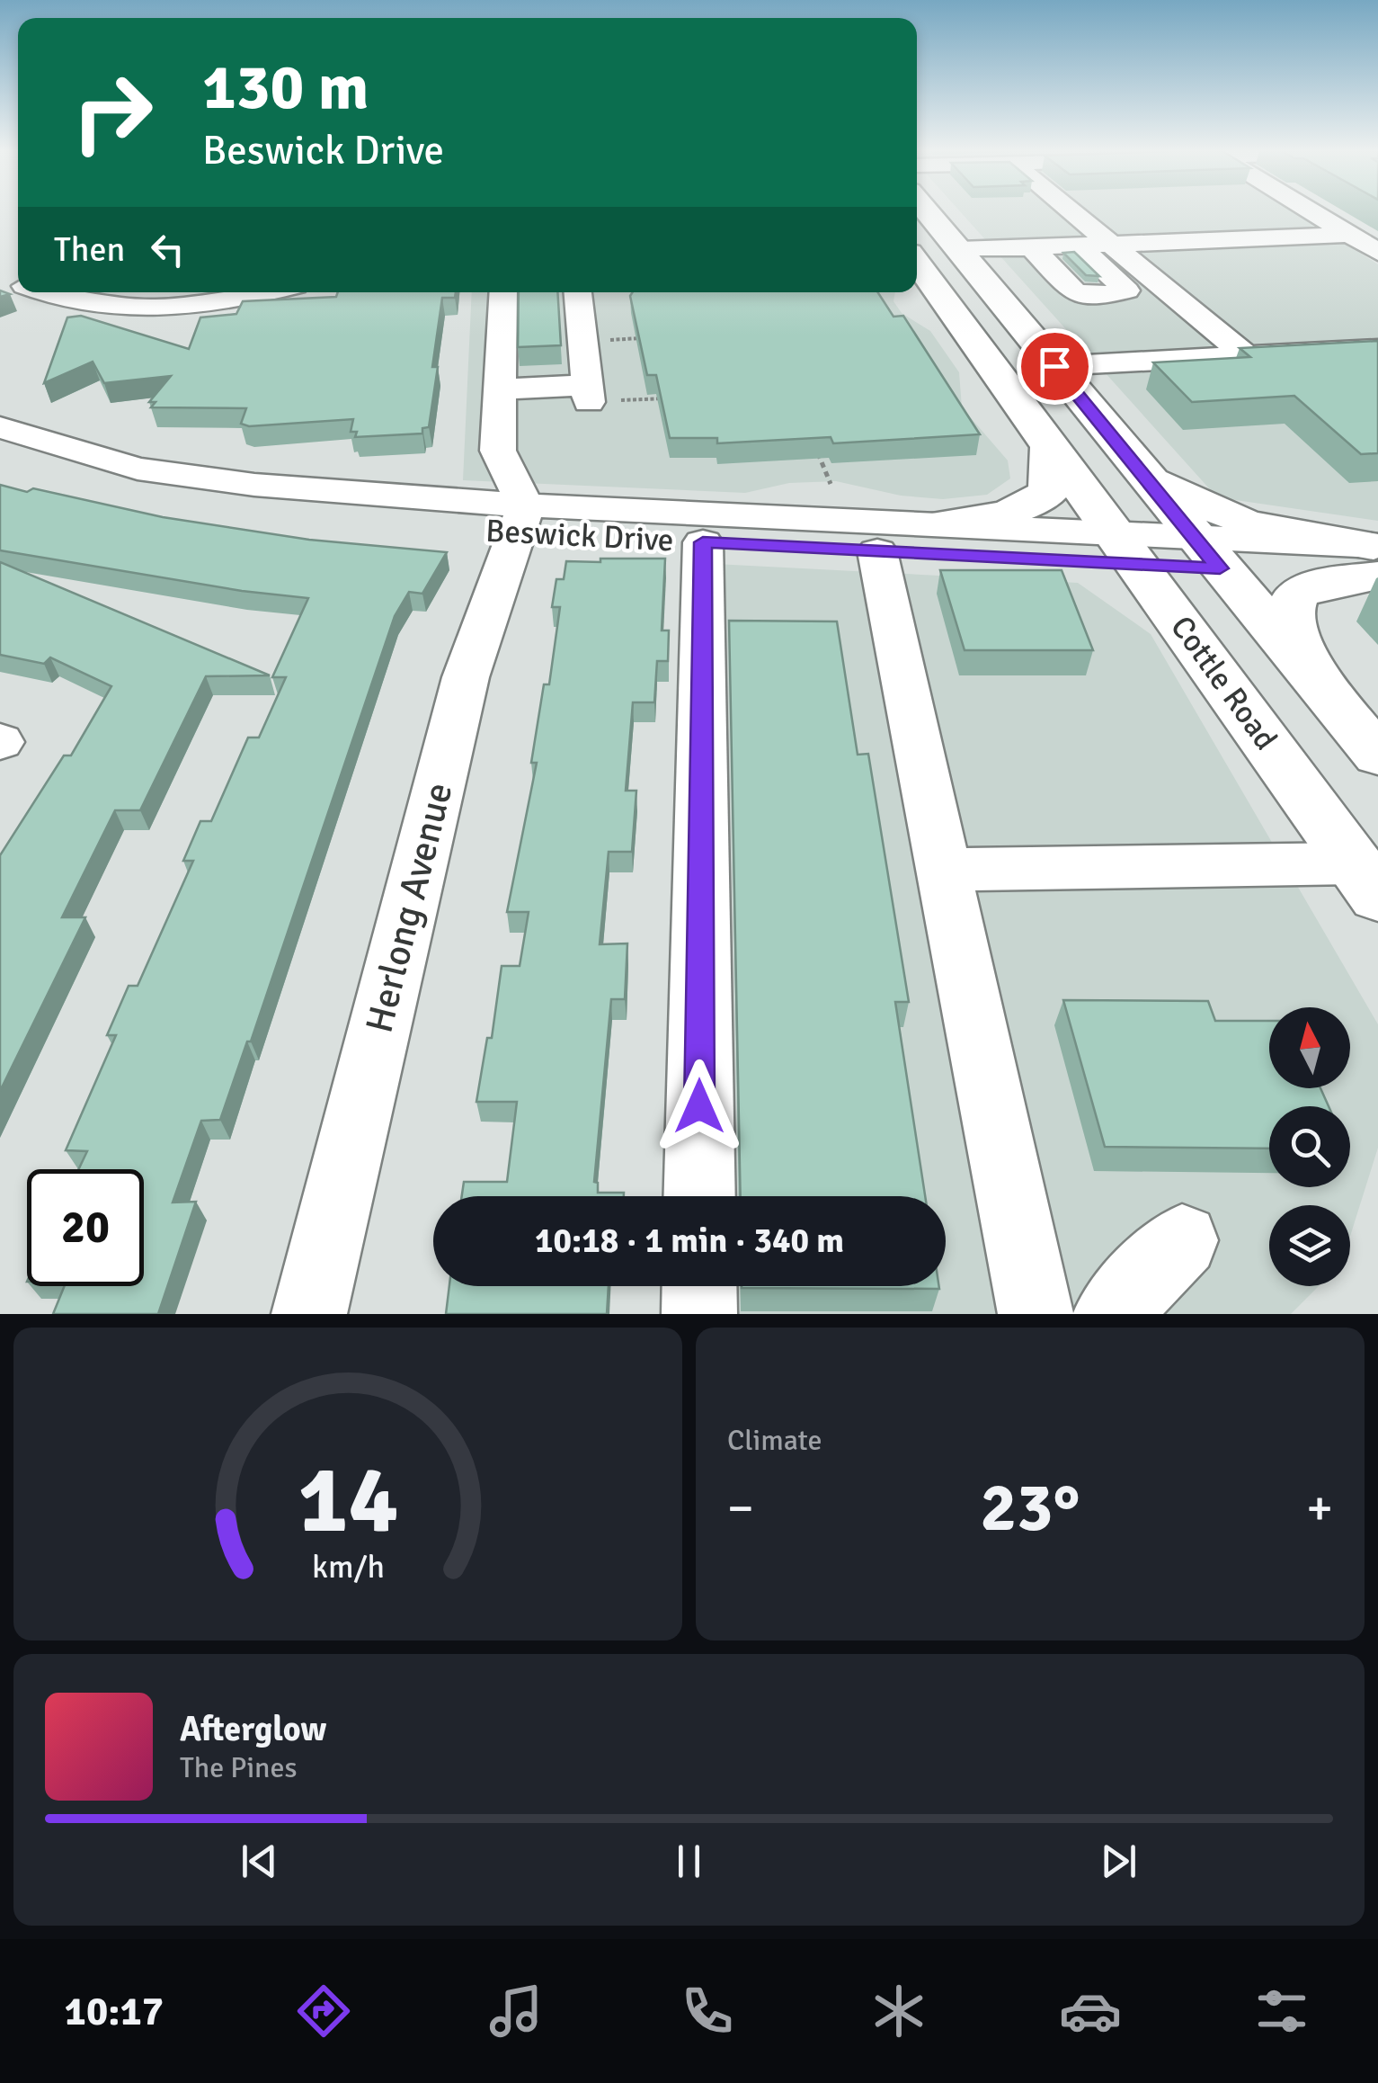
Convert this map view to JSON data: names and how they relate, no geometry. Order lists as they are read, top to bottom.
{
  "streets": {
    "main road": ["Cottle Road"],
    "street": ["Beswick Drive", "Herlong Avenue"]
  },
  "crossings": [
    ["Beswick Drive", "Cottle Road"],
    ["Beswick Drive", "Herlong Avenue"]
  ],
  "north": "top",
  "page": {
    "turn": ["130 m", "Beswick Drive"],
    "then": "Then",
    "limit": "20",
    "trip": "10:18 · 1 min · 340 m",
    "tile": "Climate",
    "heat": ["−", "23°", "+"],
    "song": ["Afterglow", "The Pines"],
    "tabs": "10:17",
    "gauge": ["14", "km/h"]
  }
}
